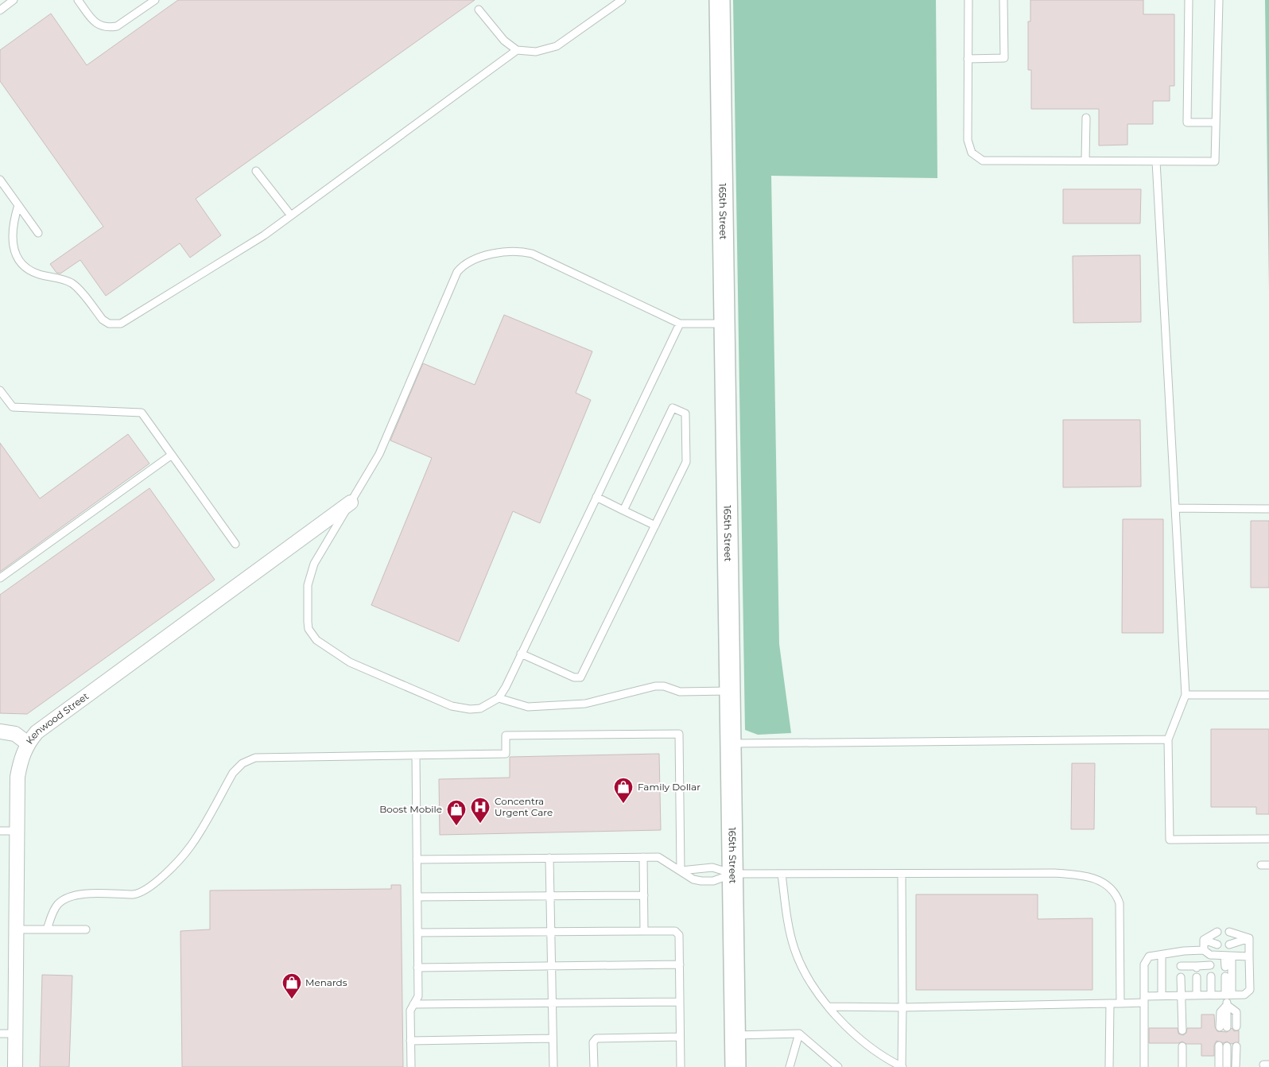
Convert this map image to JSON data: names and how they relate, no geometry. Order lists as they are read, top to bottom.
{
  "streets": {
    "main road": ["165th Street"],
    "street": ["Kenwood Street"]
  },
  "places": {
    "shop": ["Family Dollar", "Boost Mobile", "Menards"],
    "hospital": ["Concentra Urgent Care"]
  }
}
